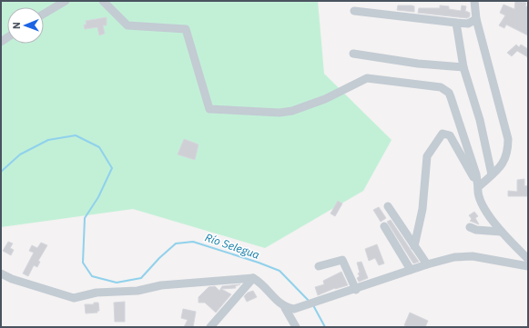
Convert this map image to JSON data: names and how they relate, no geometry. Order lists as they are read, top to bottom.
{
  "water": ["Río Selegua"],
  "north": "left"
}
